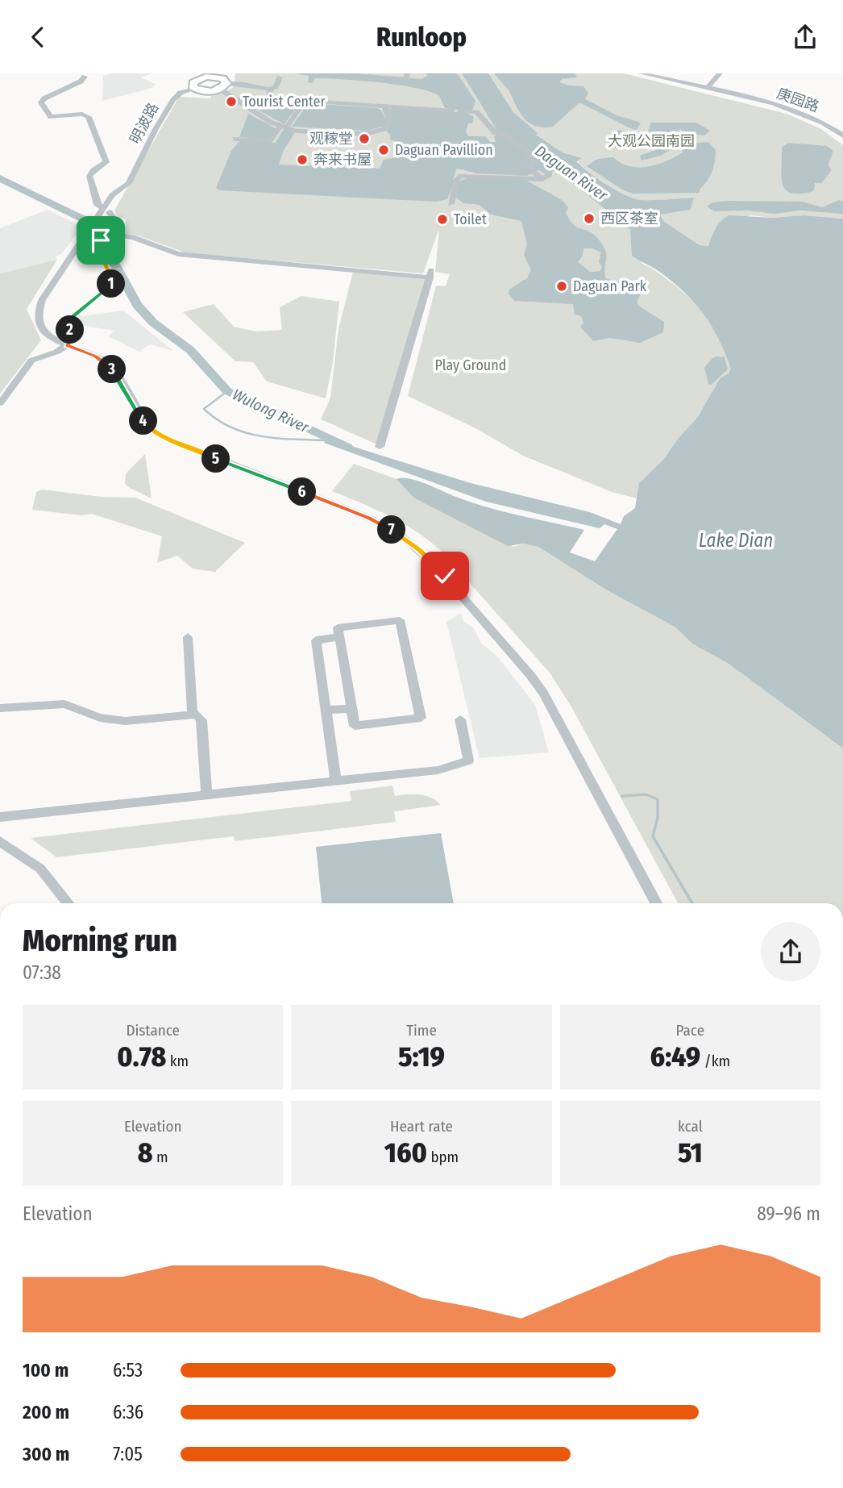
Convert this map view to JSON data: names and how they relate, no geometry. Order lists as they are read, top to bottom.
{
  "streets": {
    "street": ["庚园路", "明波路"]
  },
  "water": ["Daguan River", "Wulong River", "Lake Dian"],
  "parks": ["大观公园南园", "Play Ground"],
  "places": [
    "Tourist Center",
    "观稼堂",
    "Daguan Pavillion",
    "奔来书屋",
    "西区茶室",
    "Toilet",
    "Daguan Park"
  ],
  "page": {
    "header": "Runloop",
    "pins": [
      "1",
      "2",
      "3",
      "4",
      "5",
      "6",
      "7"
    ],
    "heading": ["Morning run", "07:38"],
    "stats": [
      ["Distance", "0.78 km"],
      ["Time", "5:19"],
      ["Pace", "6:49 /km"],
      ["Elevation", "8 m"],
      ["Heart rate", "160 bpm"],
      ["kcal", "51"]
    ],
    "chart": ["Elevation", "89–96 m"],
    "list": [
      {
        "name": "100 m",
        "note": "6:53"
      },
      {
        "name": "200 m",
        "note": "6:36"
      },
      {
        "name": "300 m",
        "note": "7:05"
      }
    ]
  }
}
